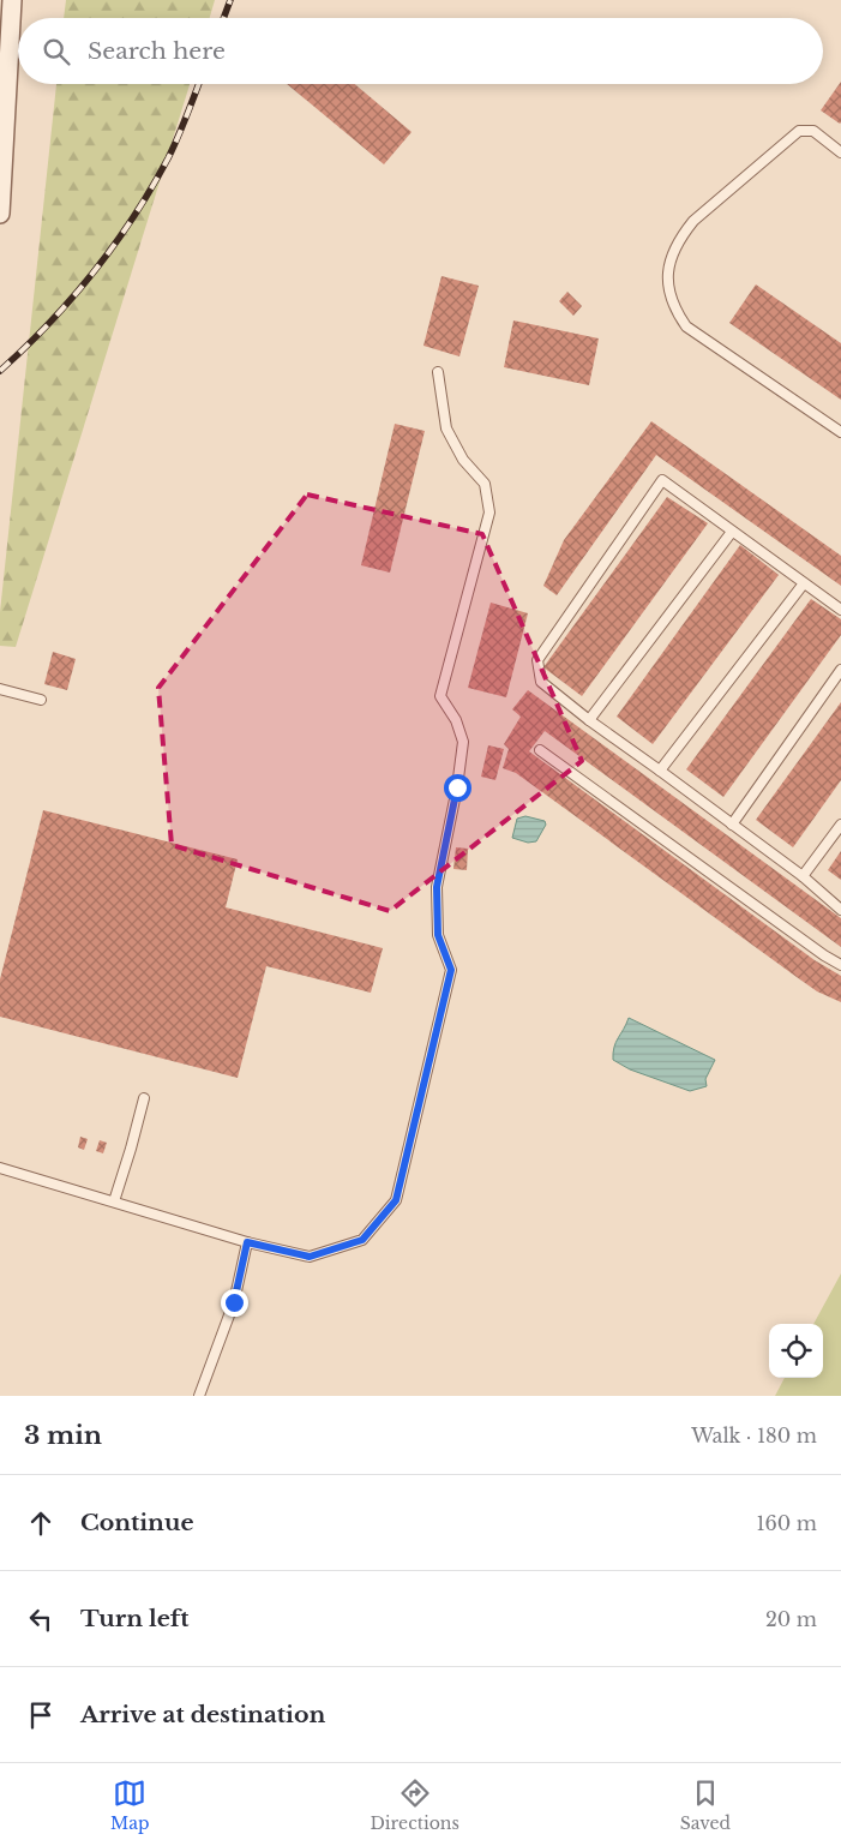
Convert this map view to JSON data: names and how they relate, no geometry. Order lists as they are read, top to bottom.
{
  "page": {
    "search": "Search here",
    "heading": ["3 min", "Walk · 180 m"],
    "list": [
      ["Continue", "160 m"],
      ["Turn left", "20 m"],
      "Arrive at destination"
    ],
    "nav": ["Map", "Directions", "Saved"]
  }
}
